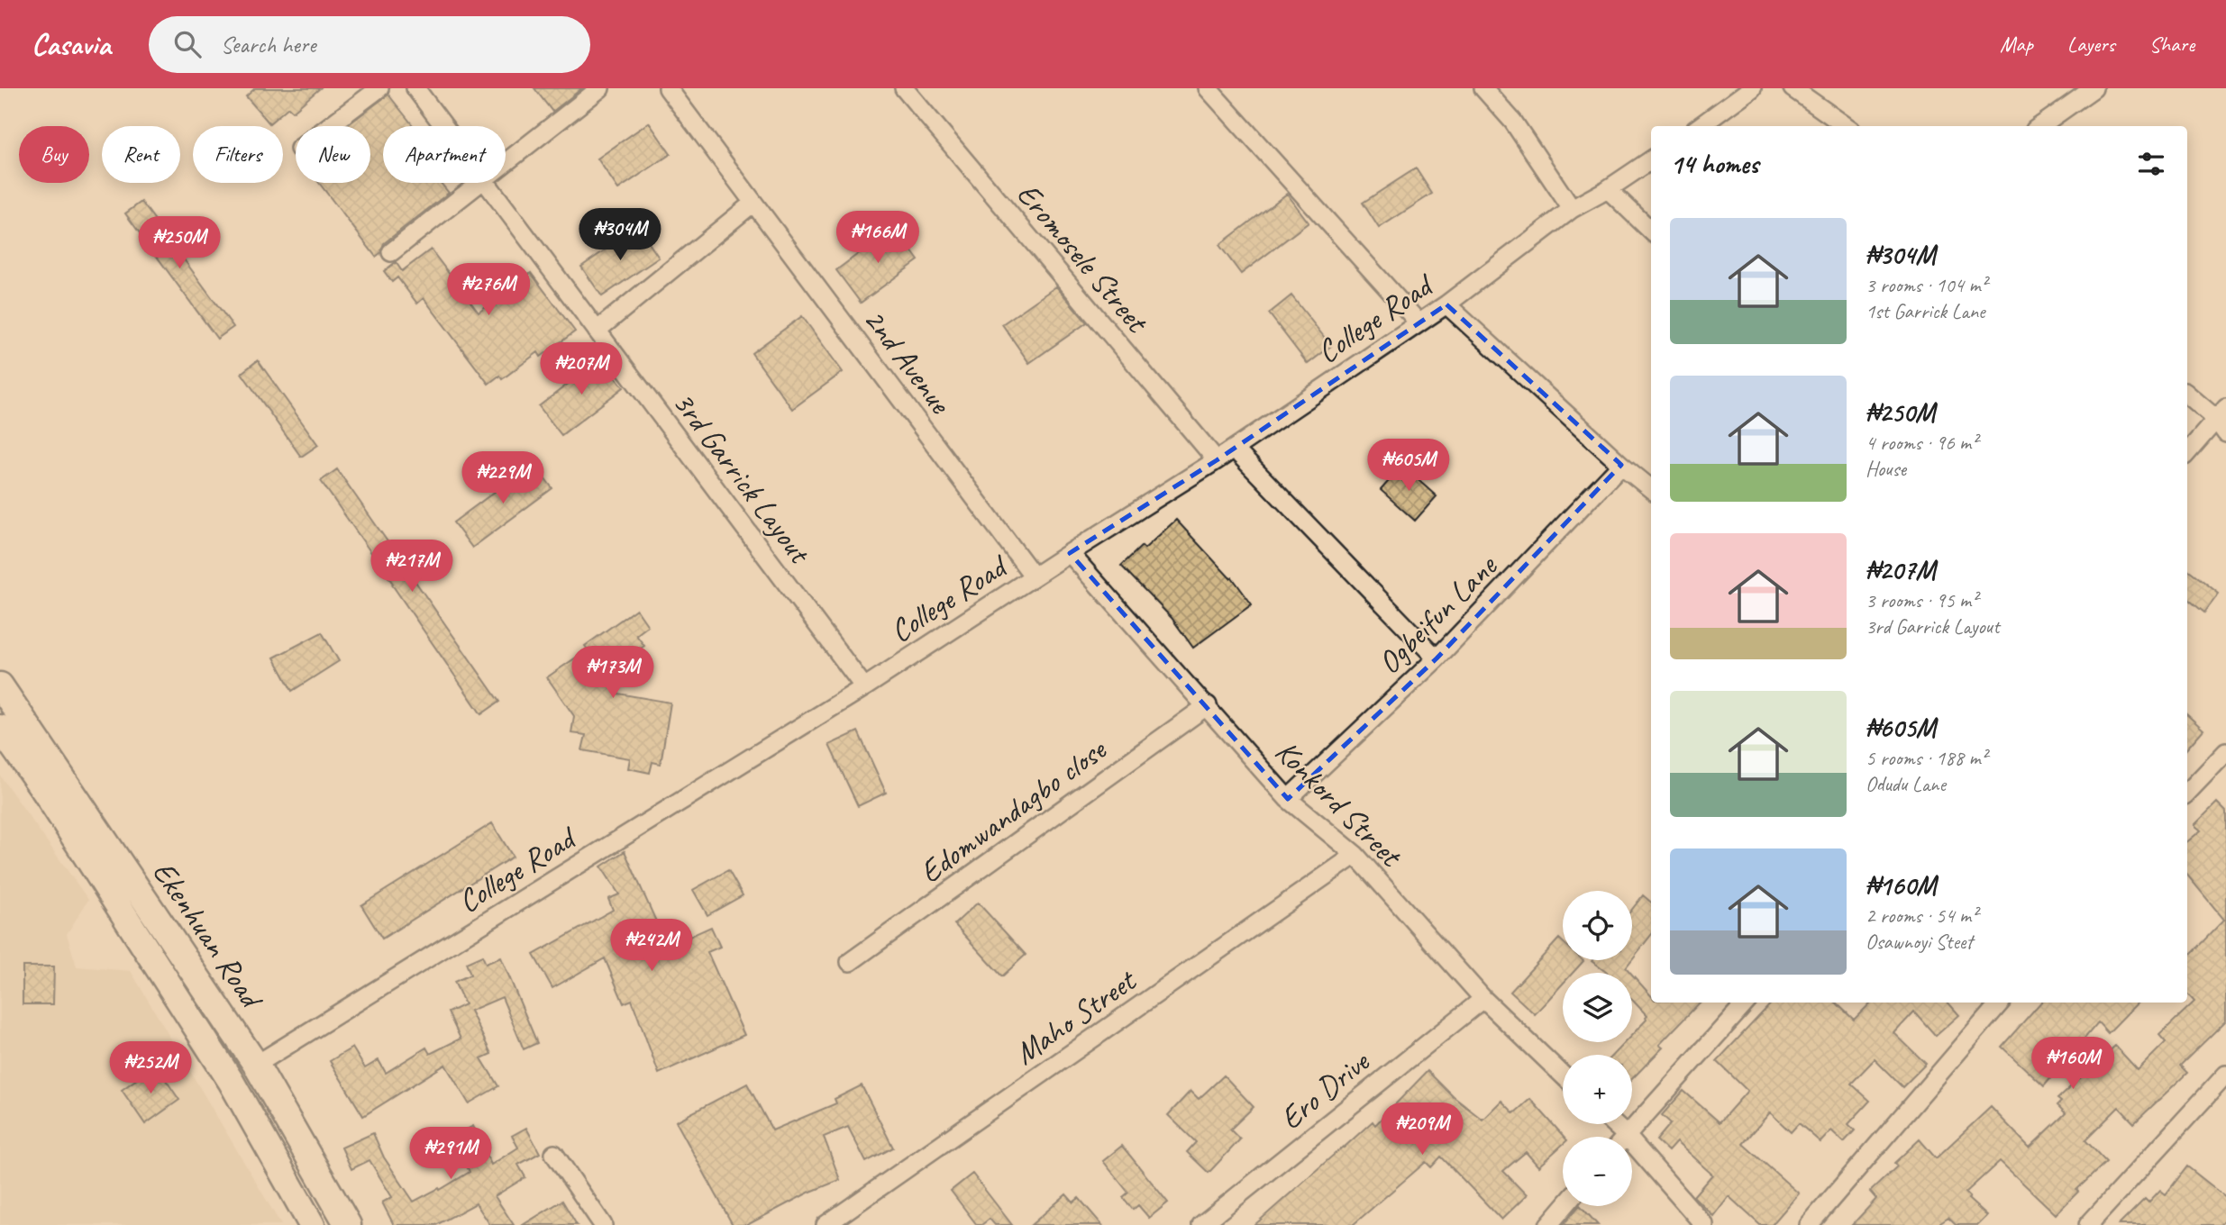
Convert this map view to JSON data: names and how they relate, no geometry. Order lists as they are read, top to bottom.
{
  "streets": {
    "main road": ["Ekenhuan Road"],
    "street": [
      "Eromosele Street",
      "College Road",
      "2nd Avenue",
      "3rd Garrick Layout",
      "Ogbeifun Lane",
      "Konkord Street",
      "Edomwandagbo close",
      "Maho Street",
      "Ero Drive"
    ]
  },
  "crossings": [
    ["Eromosele Street", "College Road"],
    ["College Road", "2nd Avenue"],
    ["College Road", "3rd Garrick Layout"],
    ["College Road", "Konkord Street"],
    ["College Road", "Ekenhuan Road"],
    ["Ogbeifun Lane", "Konkord Street"],
    ["Konkord Street", "Edomwandagbo close"],
    ["Konkord Street", "Maho Street"],
    ["Konkord Street", "Ero Drive"]
  ],
  "page": {
    "header": "Casavia",
    "search": "Search here",
    "nav": ["Map", "Layers", "Share"],
    "chip": [
      "Buy",
      "Rent",
      "Filters",
      "New",
      "Apartment"
    ],
    "heading": "14 homes",
    "list": [
      {
        "name": "₦304M",
        "note": "3 rooms · 104 m² · 1st Garrick Lane"
      },
      {
        "name": "₦250M",
        "note": "4 rooms · 96 m² · House"
      },
      {
        "name": "₦207M",
        "note": "3 rooms · 95 m² · 3rd Garrick Layout"
      },
      {
        "name": "₦605M",
        "note": "5 rooms · 188 m² · Odudu Lane"
      },
      {
        "name": "₦160M",
        "note": "2 rooms · 54 m² · Osawnoyi Steet"
      }
    ],
    "price": [
      "₦304M",
      "₦166M",
      "₦250M",
      "₦276M",
      "₦207M",
      "₦605M",
      "₦229M",
      "₦217M",
      "₦173M",
      "₦242M",
      "₦160M",
      "₦252M",
      "₦209M",
      "₦291M"
    ],
    "map_buttons": ["+", "−"]
  }
}
